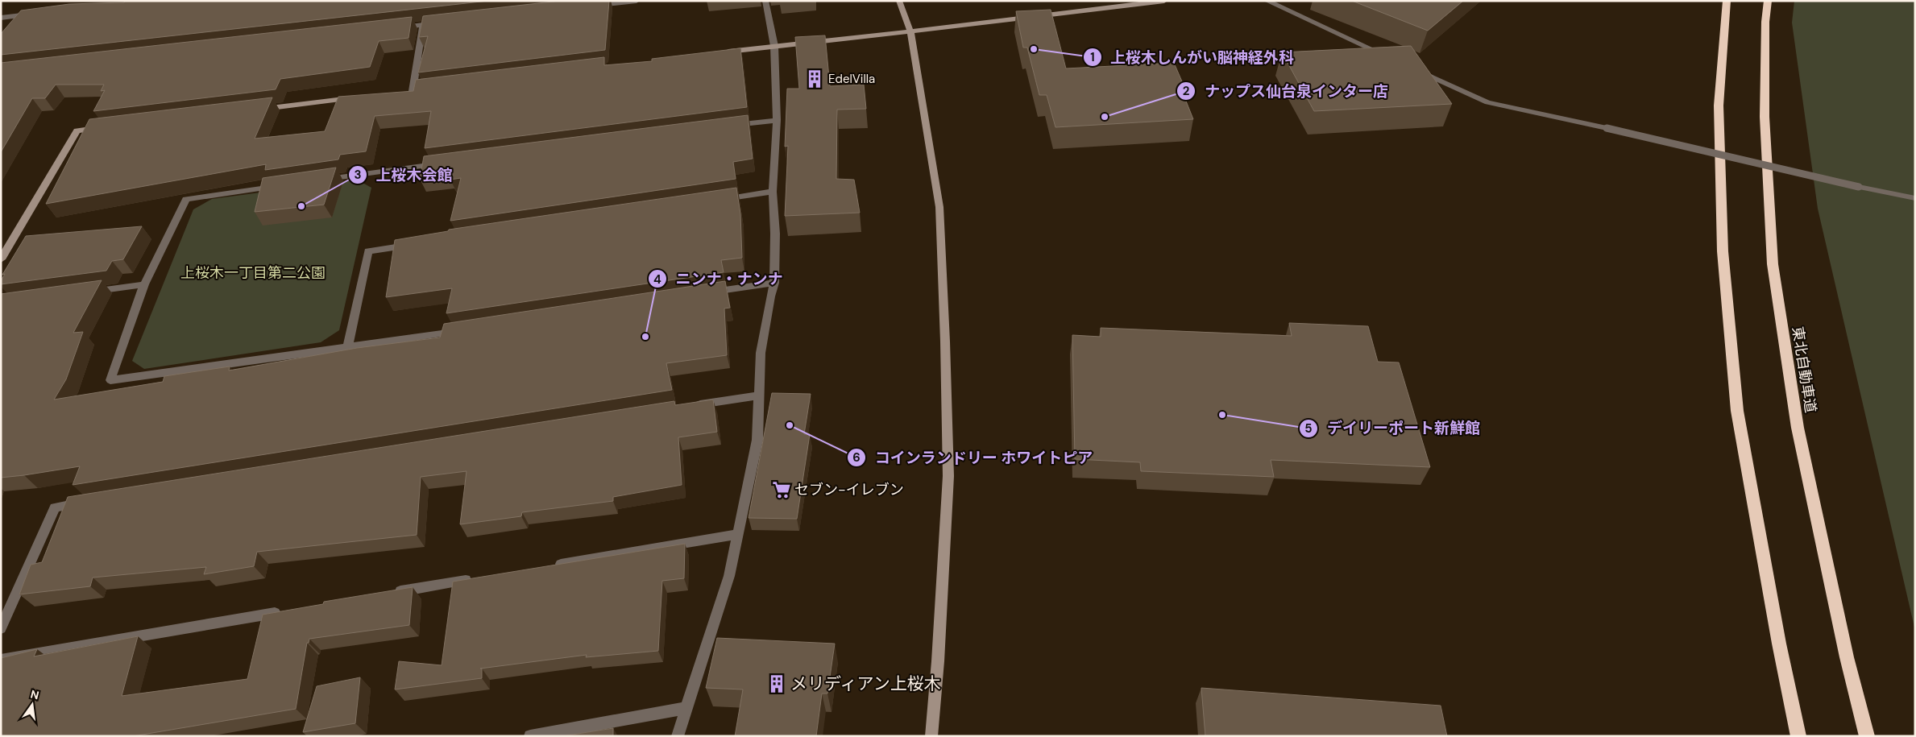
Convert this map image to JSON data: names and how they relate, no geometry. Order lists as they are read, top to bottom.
{
  "streets": {
    "highway": ["東北自動車道"]
  },
  "parks": ["上桜木一丁目第二公園"],
  "places": {
    "other": [
      "上桜木しんがい脳神経外科",
      "ナップス仙台泉インター店",
      "上桜木会館",
      "ニンナ・ナンナ",
      "デイリーポート新鮮館",
      "コインランドリー ホワイトピア"
    ],
    "building": ["EdelVilla", "メリディアン上桜木"],
    "supermarket": ["セブン-イレブン"]
  },
  "north": "top"
}
